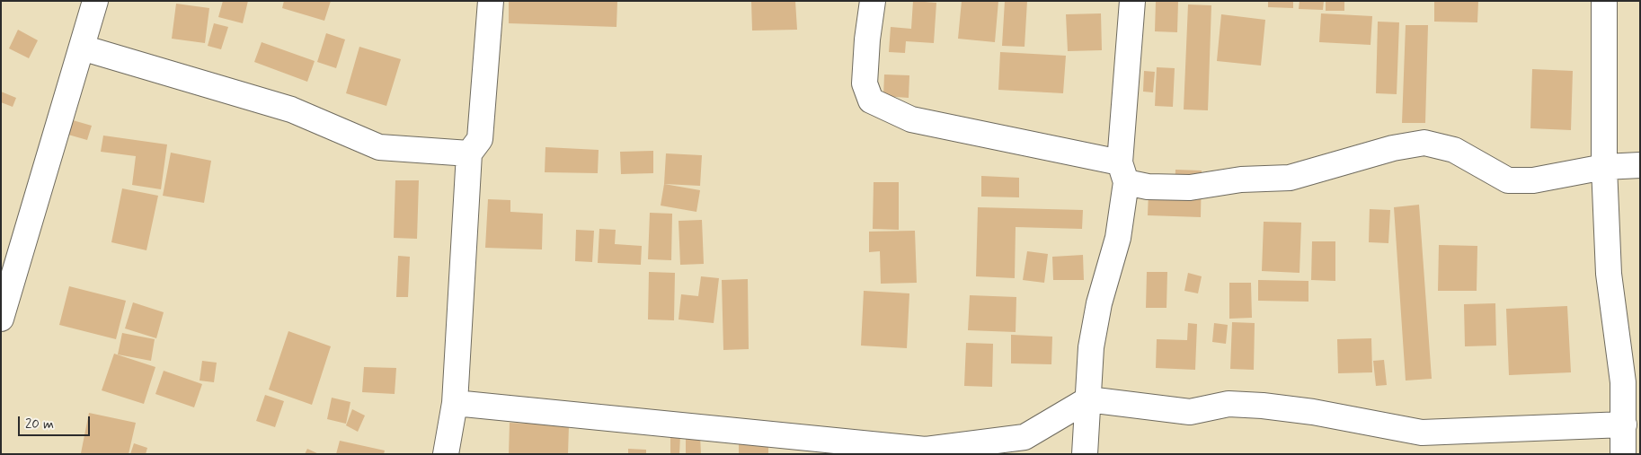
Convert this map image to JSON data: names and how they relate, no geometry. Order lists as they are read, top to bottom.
{
  "scale_bar": "20 m"
}
